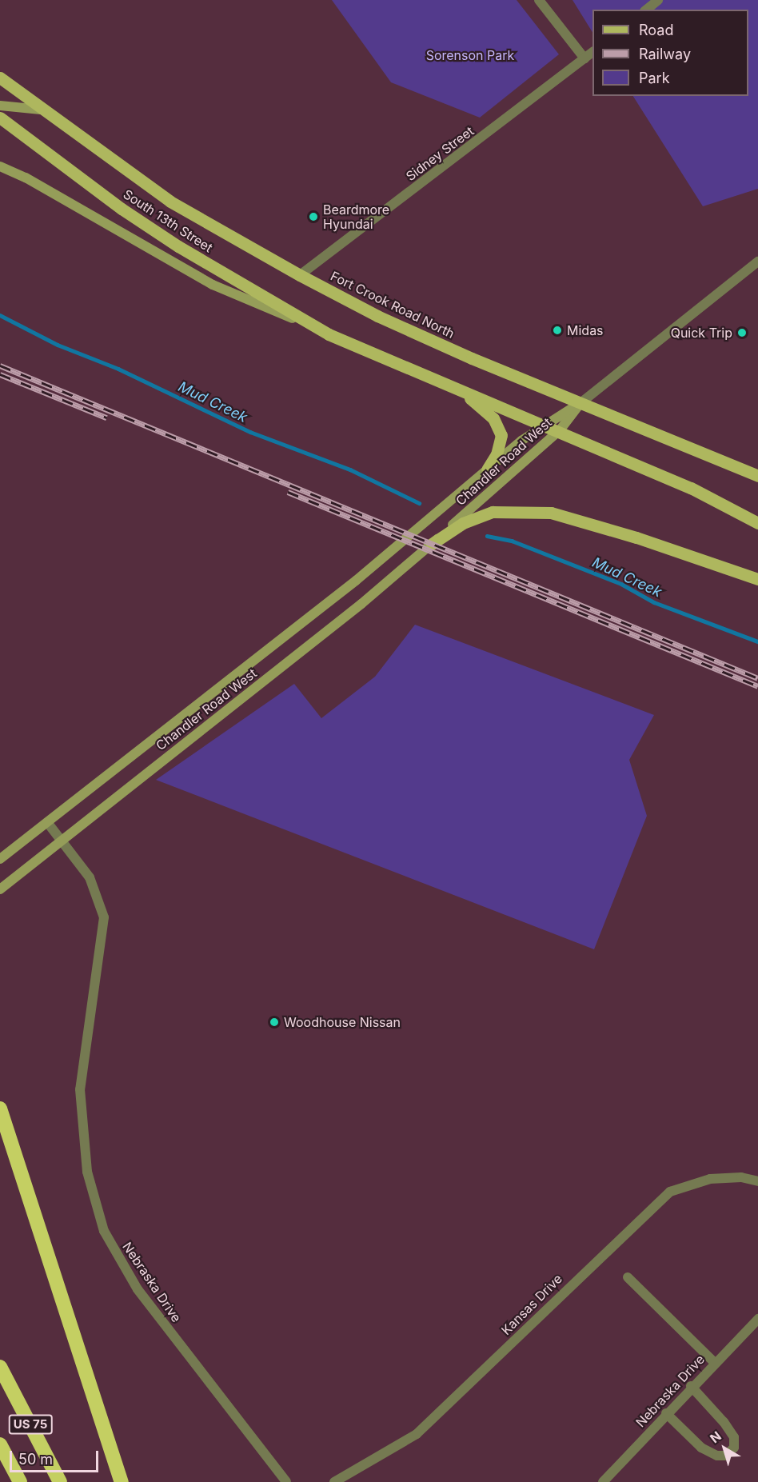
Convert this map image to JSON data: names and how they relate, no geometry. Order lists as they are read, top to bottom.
{
  "streets": {
    "highway": ["US 75"],
    "main road": ["South 13th Street", "Fort Crook Road North", "Chandler Road West"],
    "street": ["Sidney Street", "Nebraska Drive", "Kansas Drive"]
  },
  "crossings": [
    ["Sidney Street", "Fort Crook Road North"],
    ["Fort Crook Road North", "Chandler Road West"],
    ["Chandler Road West", "Nebraska Drive"]
  ],
  "water": ["Mud Creek"],
  "parks": ["Sorenson Park"],
  "places": [
    "Beardmore Hyundai",
    "Midas",
    "Quick Trip",
    "Woodhouse Nissan"
  ],
  "legend": ["Road", "Railway", "Park"],
  "scale_bar": "50 m",
  "north": "top left"
}
